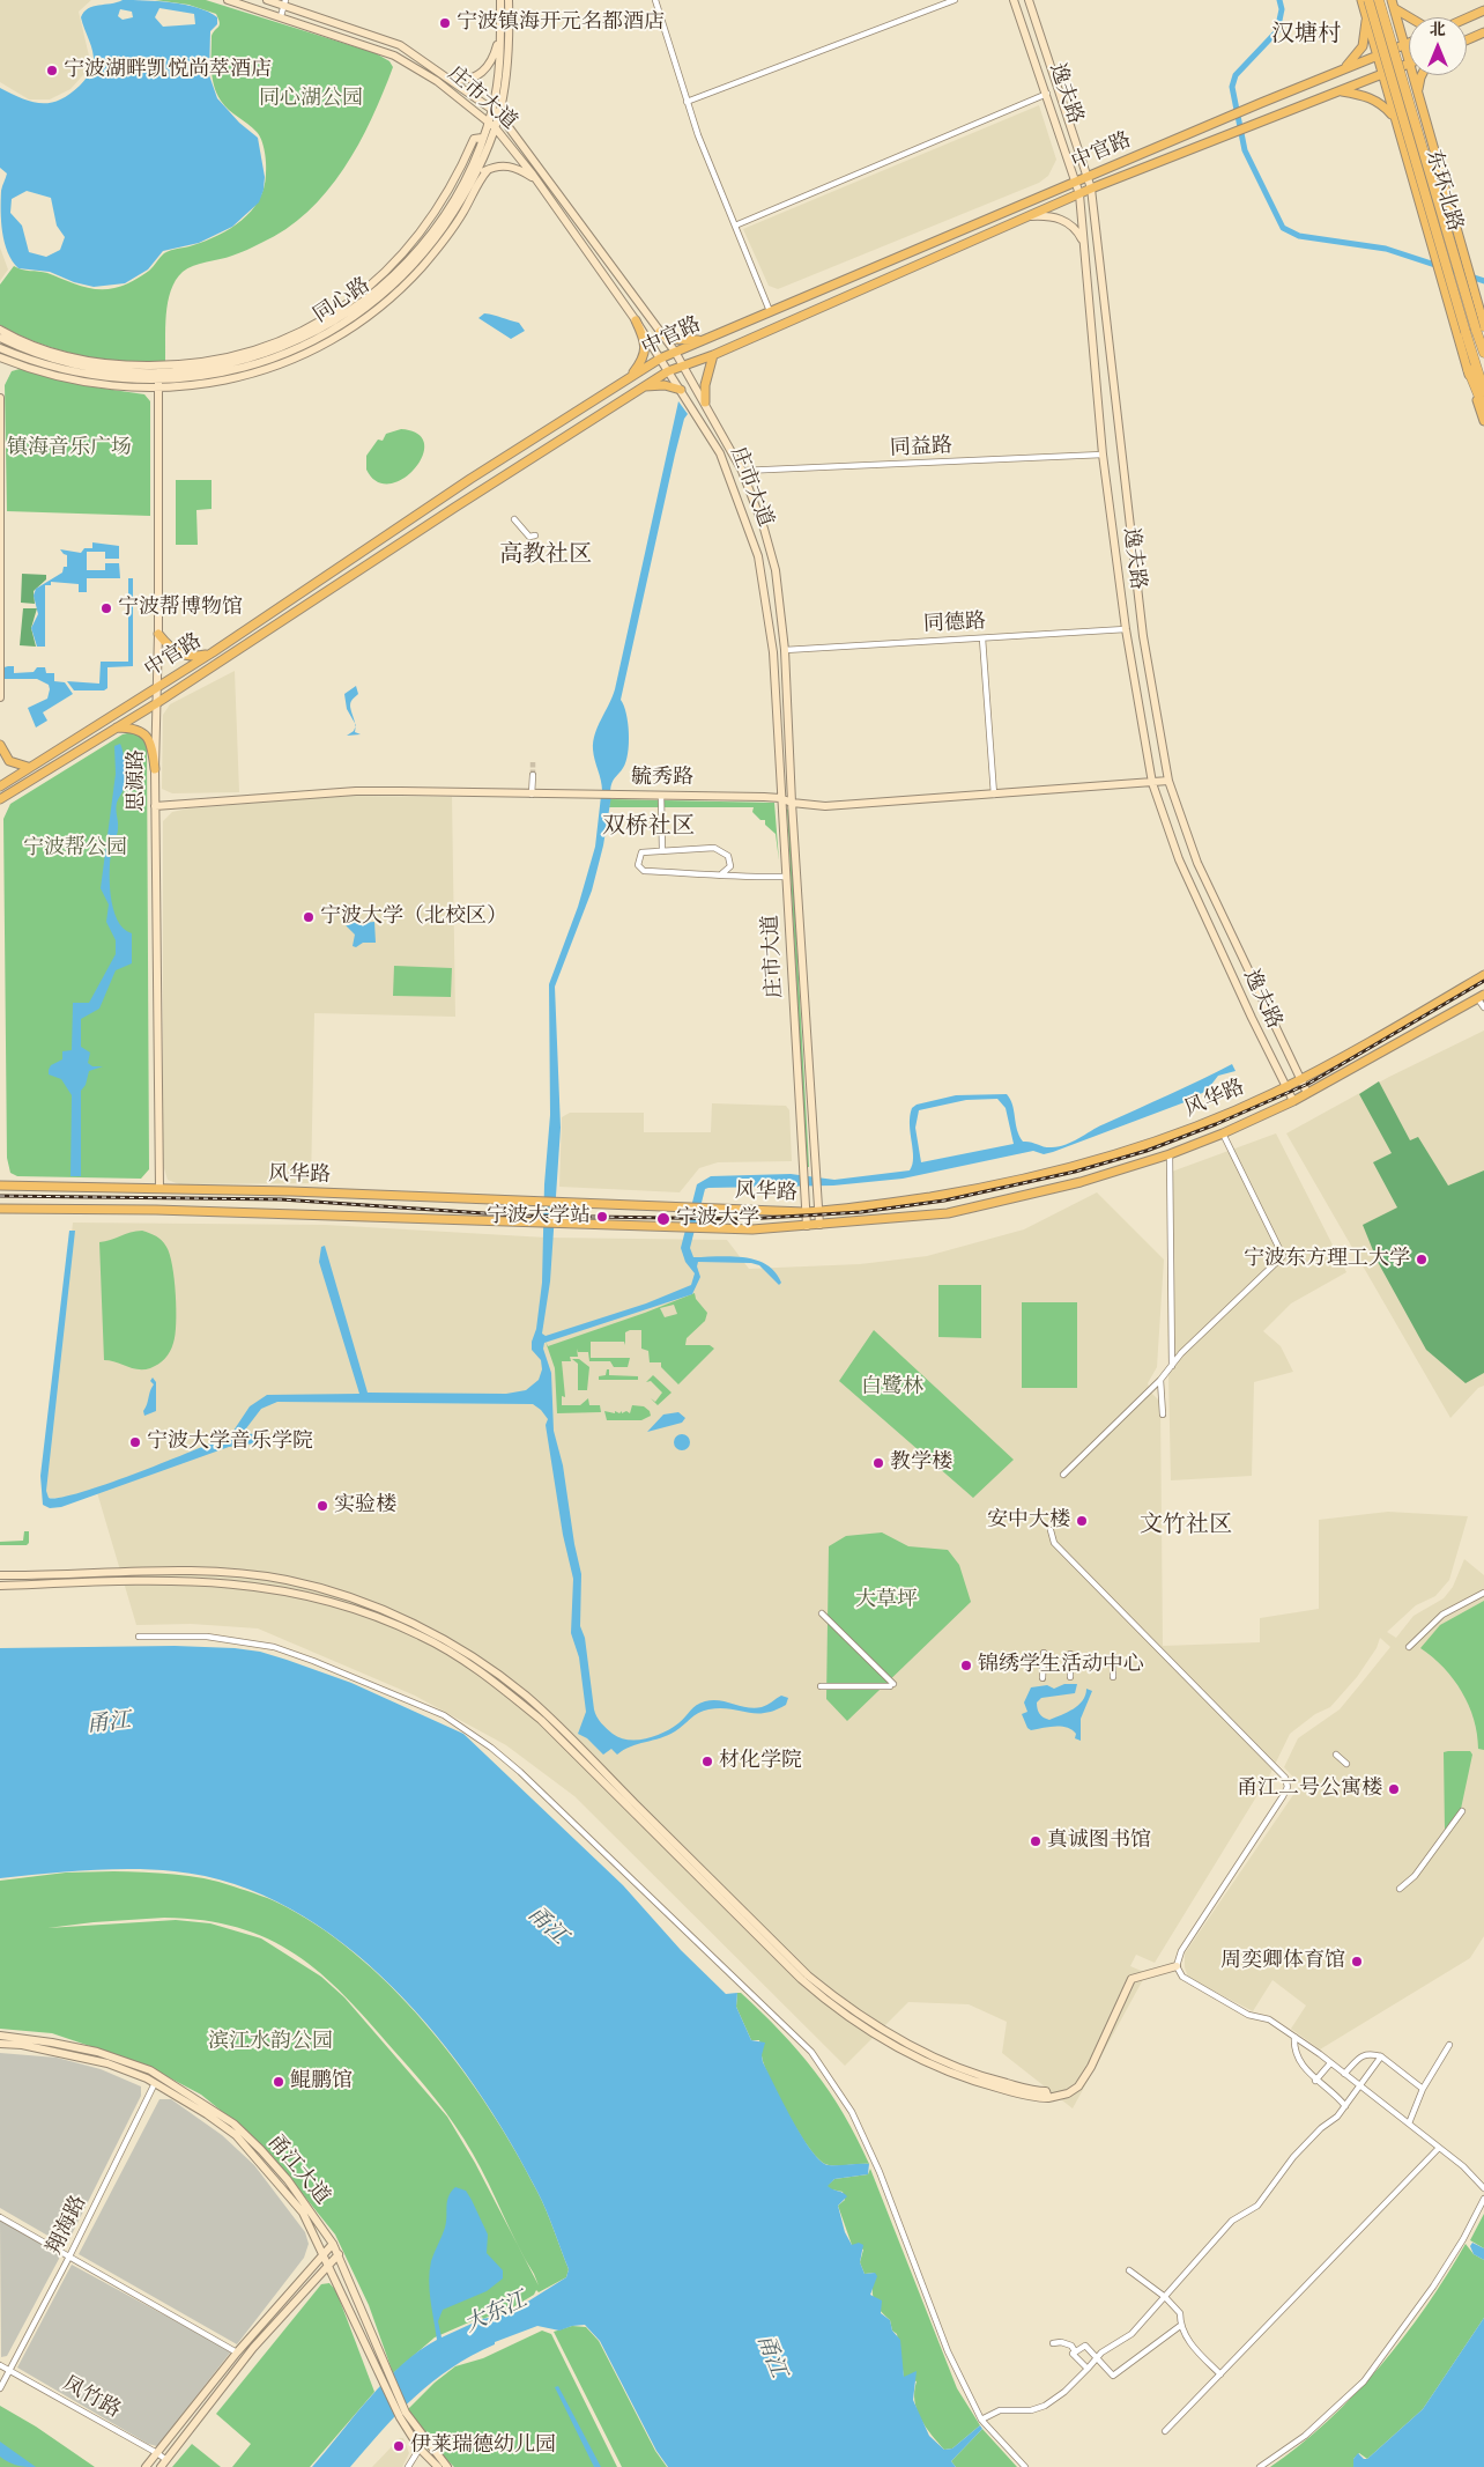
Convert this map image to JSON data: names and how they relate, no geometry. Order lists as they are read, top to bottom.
{
  "streets": {
    "highway": ["东环北路"],
    "main road": ["中官路", "风华路"],
    "street": [
      "逸夫路",
      "庄市大道",
      "同心路",
      "同益路",
      "同德路",
      "毓秀路",
      "思源路",
      "甬江大道",
      "翔海路",
      "凤竹路"
    ]
  },
  "crossings": [
    ["逸夫路", "中官路"],
    ["逸夫路", "同益路"],
    ["逸夫路", "同德路"],
    ["逸夫路", "毓秀路"],
    ["逸夫路", "风华路"],
    ["庄市大道", "中官路"],
    ["庄市大道", "同心路"],
    ["庄市大道", "同益路"],
    ["庄市大道", "同德路"],
    ["庄市大道", "毓秀路"],
    ["庄市大道", "风华路"],
    ["中官路", "思源路"],
    ["同心路", "思源路"],
    ["毓秀路", "思源路"],
    ["思源路", "风华路"],
    ["甬江大道", "翔海路"],
    ["翔海路", "凤竹路"]
  ],
  "districts": [
    "汉塘村",
    "高教社区",
    "双桥社区",
    "文竹社区"
  ],
  "water": ["甬江", "大东江"],
  "parks": [
    "同心湖公园",
    "镇海音乐广场",
    "宁波帮公园",
    "白鹭林",
    "大草坪",
    "滨江水韵公园"
  ],
  "places": [
    "宁波镇海开元名都酒店",
    "宁波湖畔凯悦尚萃酒店",
    "宁波帮博物馆",
    "宁波大学（北校区）",
    "宁波大学站",
    "宁波大学",
    "宁波东方理工大学",
    "宁波大学音乐学院",
    "教学楼",
    "实验楼",
    "安中大楼",
    "锦绣学生活动中心",
    "材化学院",
    "甬江二号公寓楼",
    "真诚图书馆",
    "周奕卿体育馆",
    "鲲鹏馆",
    "伊莱瑞德幼儿园"
  ],
  "north": "top"
}
